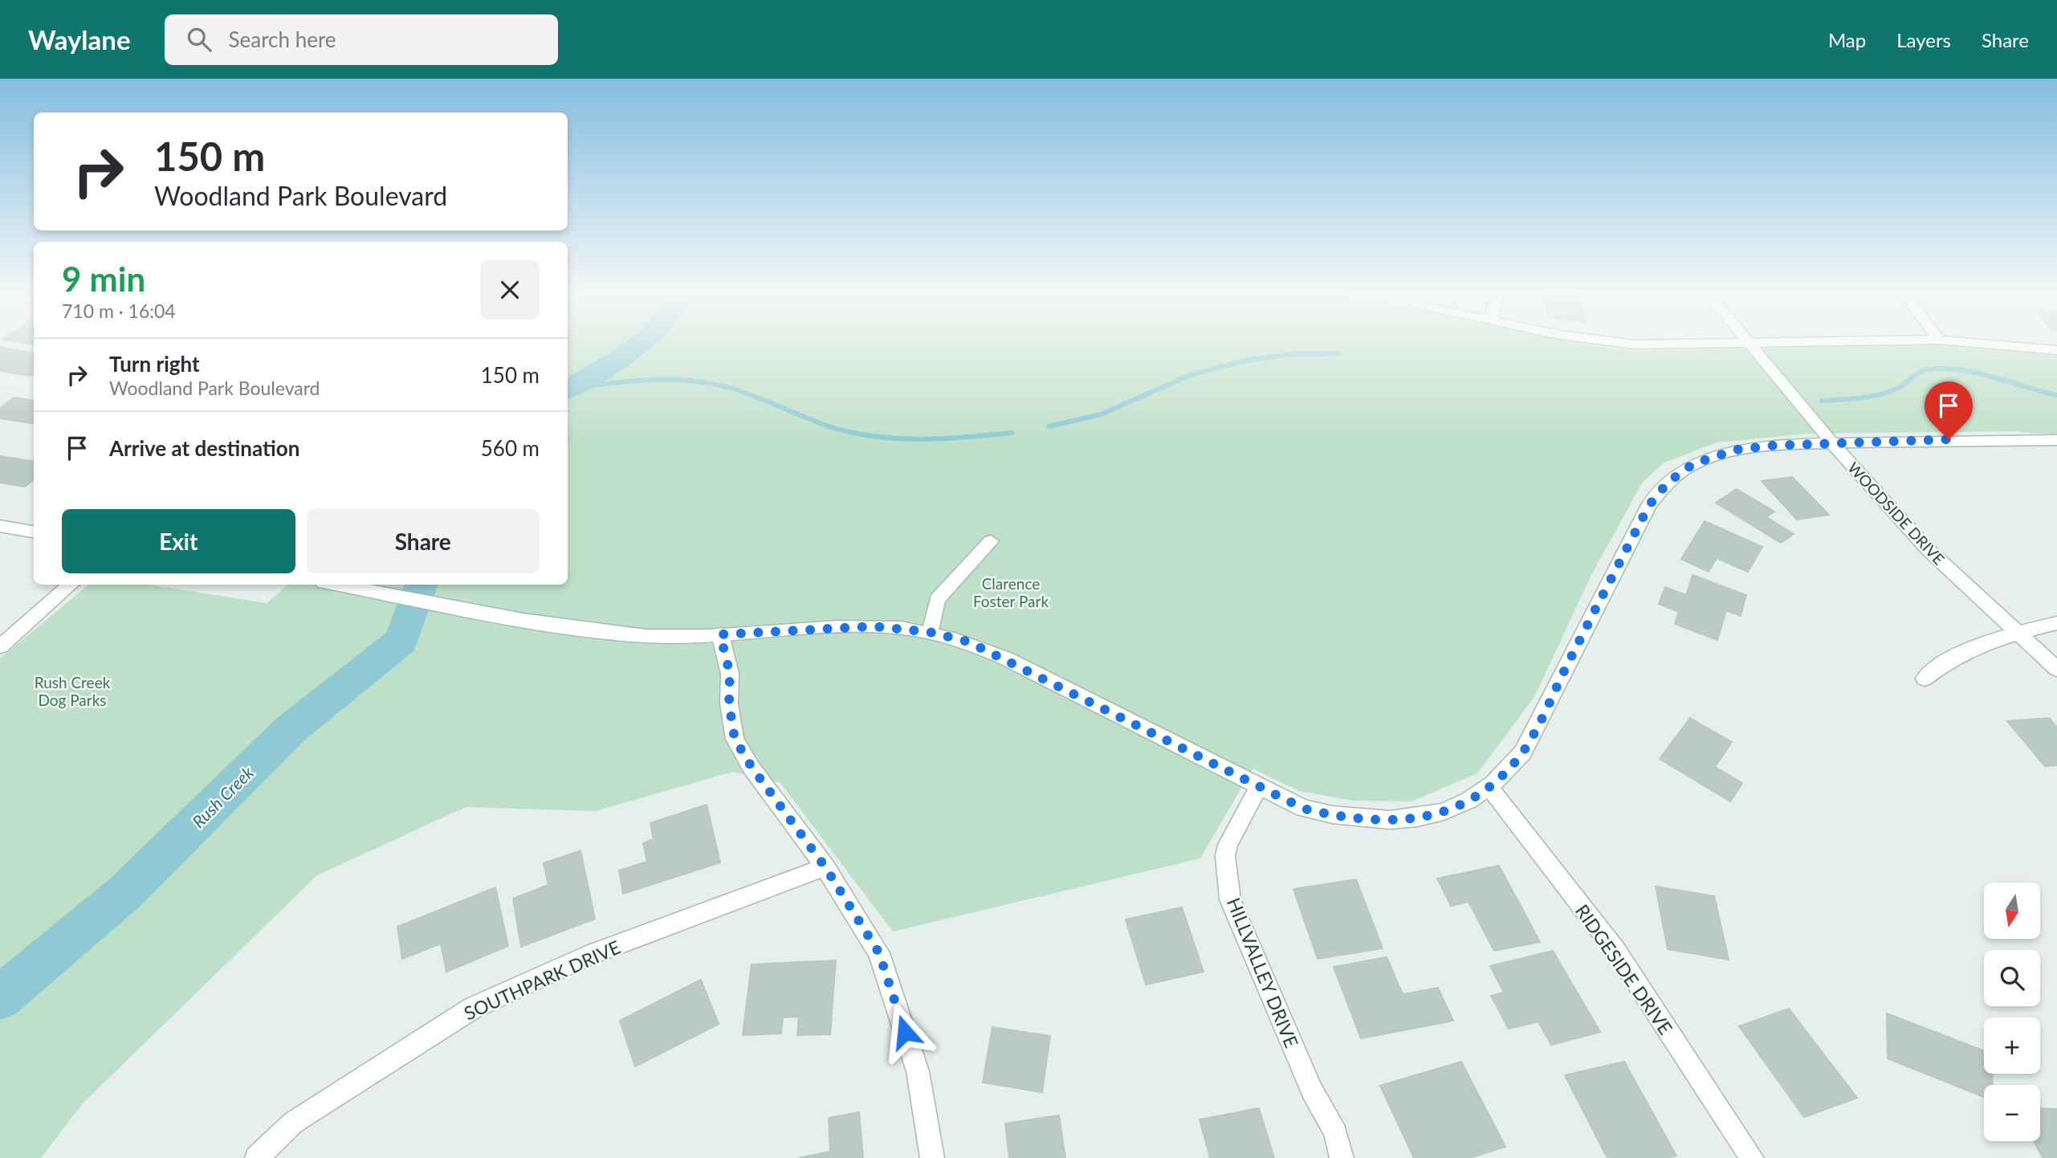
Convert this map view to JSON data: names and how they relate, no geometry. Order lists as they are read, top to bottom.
{
  "streets": {
    "street": [
      "WOODSIDE DRIVE",
      "RIDGESIDE DRIVE",
      "HILLVALLEY DRIVE",
      "SOUTHPARK DRIVE"
    ]
  },
  "water": ["Rush Creek"],
  "parks": ["Clarence Foster Park", "Rush Creek Dog Parks"],
  "north": "bottom",
  "page": {
    "header": "Waylane",
    "search": "Search here",
    "nav": ["Map", "Layers", "Share"],
    "turn": ["150 m", "Woodland Park Boulevard"],
    "heading": ["9 min", "710 m · 16:04"],
    "list": [
      {
        "name": "Turn right",
        "note": "Woodland Park Boulevard",
        "value": "150 m"
      },
      {
        "name": "Arrive at destination",
        "value": "560 m"
      }
    ],
    "buttons": ["Exit", "Share"],
    "map_buttons": ["+", "−"]
  }
}
